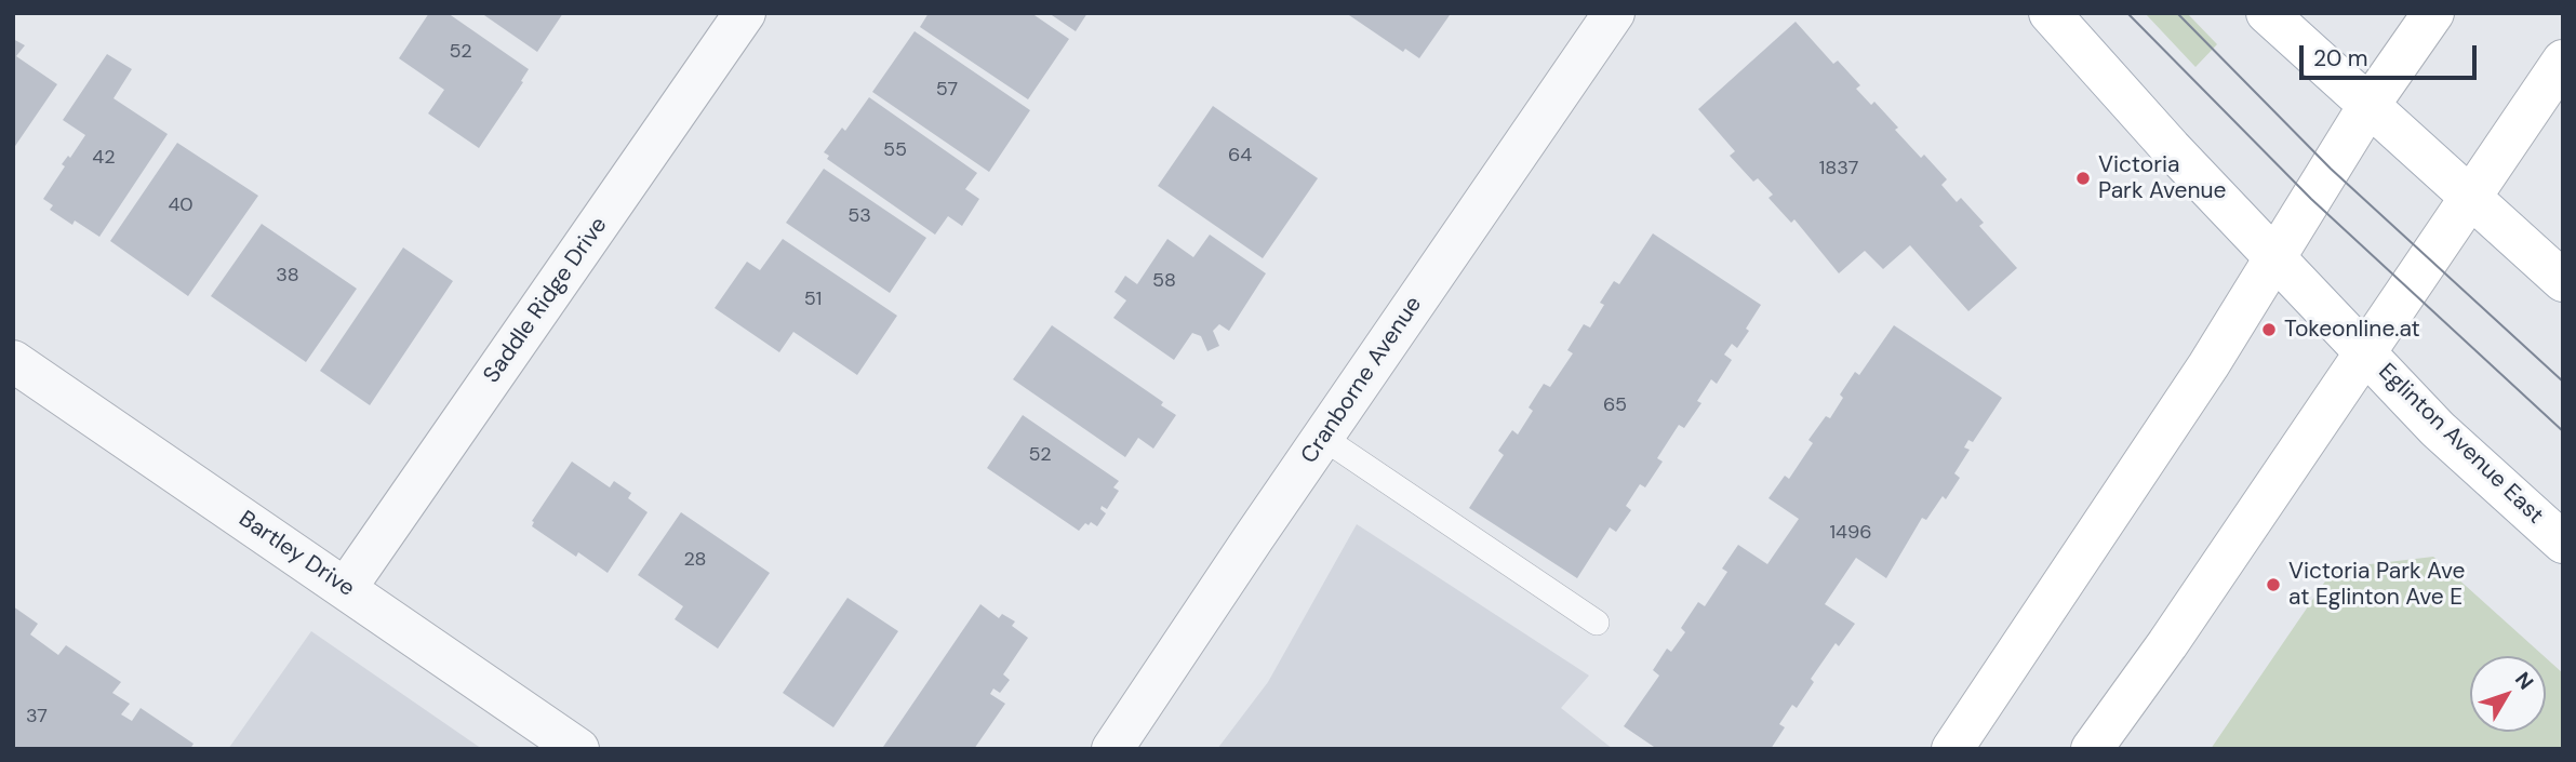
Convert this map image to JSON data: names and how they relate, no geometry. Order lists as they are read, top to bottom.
{
  "streets": {
    "main road": ["Eglinton Avenue East"],
    "street": ["Saddle Ridge Drive", "Cranborne Avenue", "Bartley Drive"]
  },
  "crossings": [
    ["Saddle Ridge Drive", "Bartley Drive"]
  ],
  "places": ["Victoria Park Avenue", "Tokeonline.at", "Victoria Park Ave at Eglinton Ave E"],
  "house_numbers": [
    "52",
    "57",
    "55",
    "64",
    "42",
    "1837",
    "40",
    "53",
    "38",
    "58",
    "51",
    "65",
    "52",
    "1496",
    "28",
    "37"
  ],
  "scale_bar": "20 m",
  "north": "top right"
}
